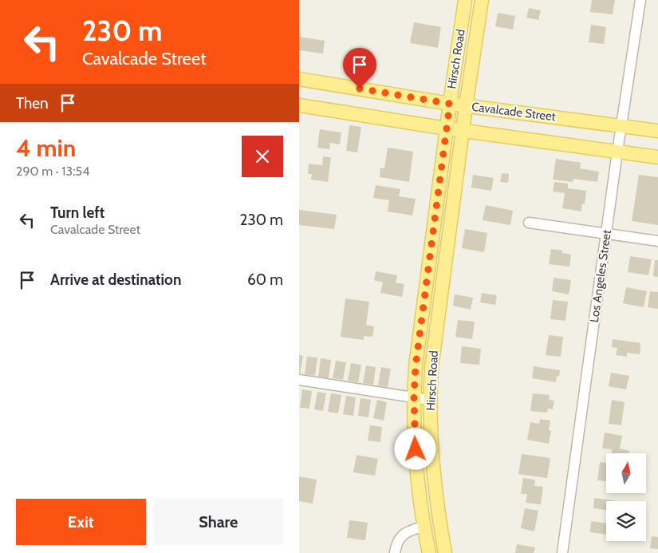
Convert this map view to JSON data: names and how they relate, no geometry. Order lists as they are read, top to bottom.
{
  "streets": {
    "main road": ["Hirsch Road", "Cavalcade Street"],
    "street": ["Los Angeles Street"]
  },
  "crossings": [
    ["Hirsch Road", "Cavalcade Street"],
    ["Cavalcade Street", "Los Angeles Street"]
  ],
  "north": "top",
  "page": {
    "turn": ["230 m", "Cavalcade Street"],
    "then": "Then",
    "heading": ["4 min", "290 m · 13:54"],
    "list": [
      {
        "name": "Turn left",
        "note": "Cavalcade Street",
        "value": "230 m"
      },
      {
        "name": "Arrive at destination",
        "value": "60 m"
      }
    ],
    "buttons": ["Exit", "Share"]
  }
}
